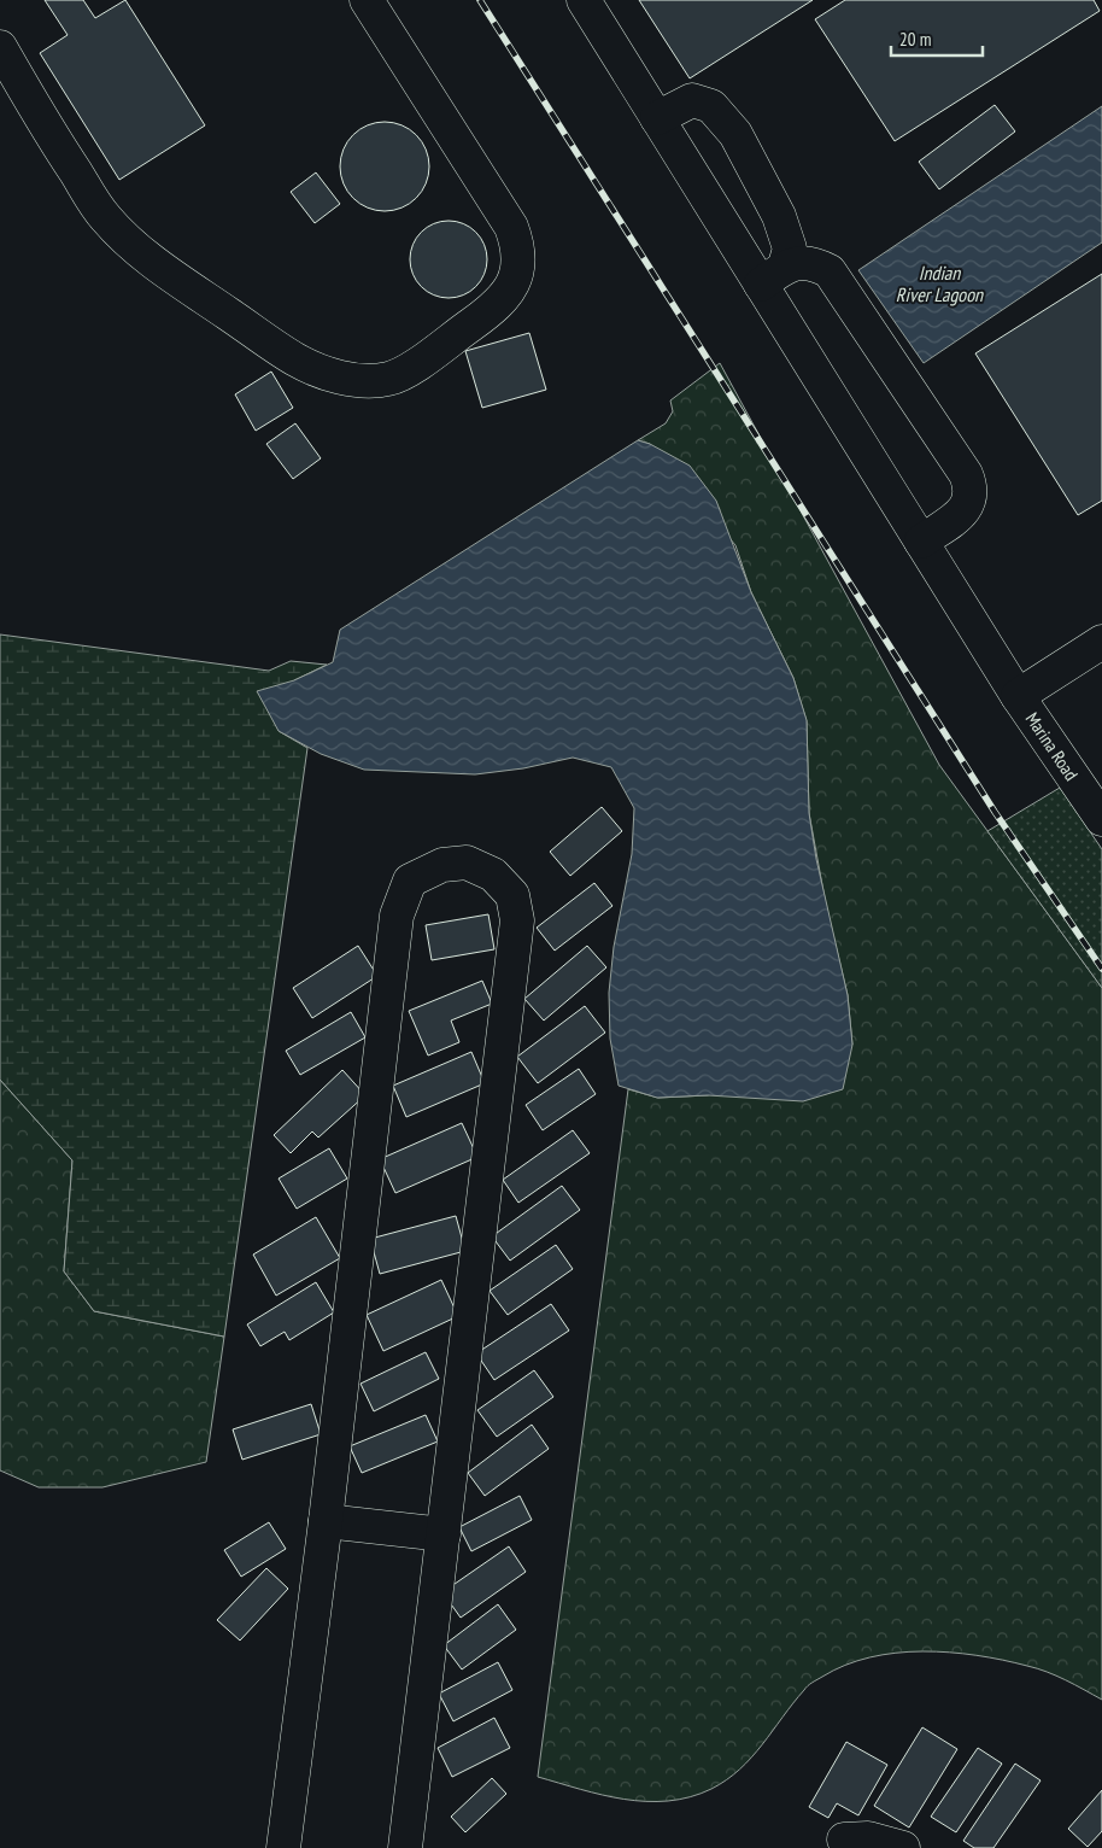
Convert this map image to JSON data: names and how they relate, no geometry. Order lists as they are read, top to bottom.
{
  "streets": {
    "street": ["Marina Road"]
  },
  "water": ["Indian River Lagoon"],
  "scale_bar": "20 m"
}
